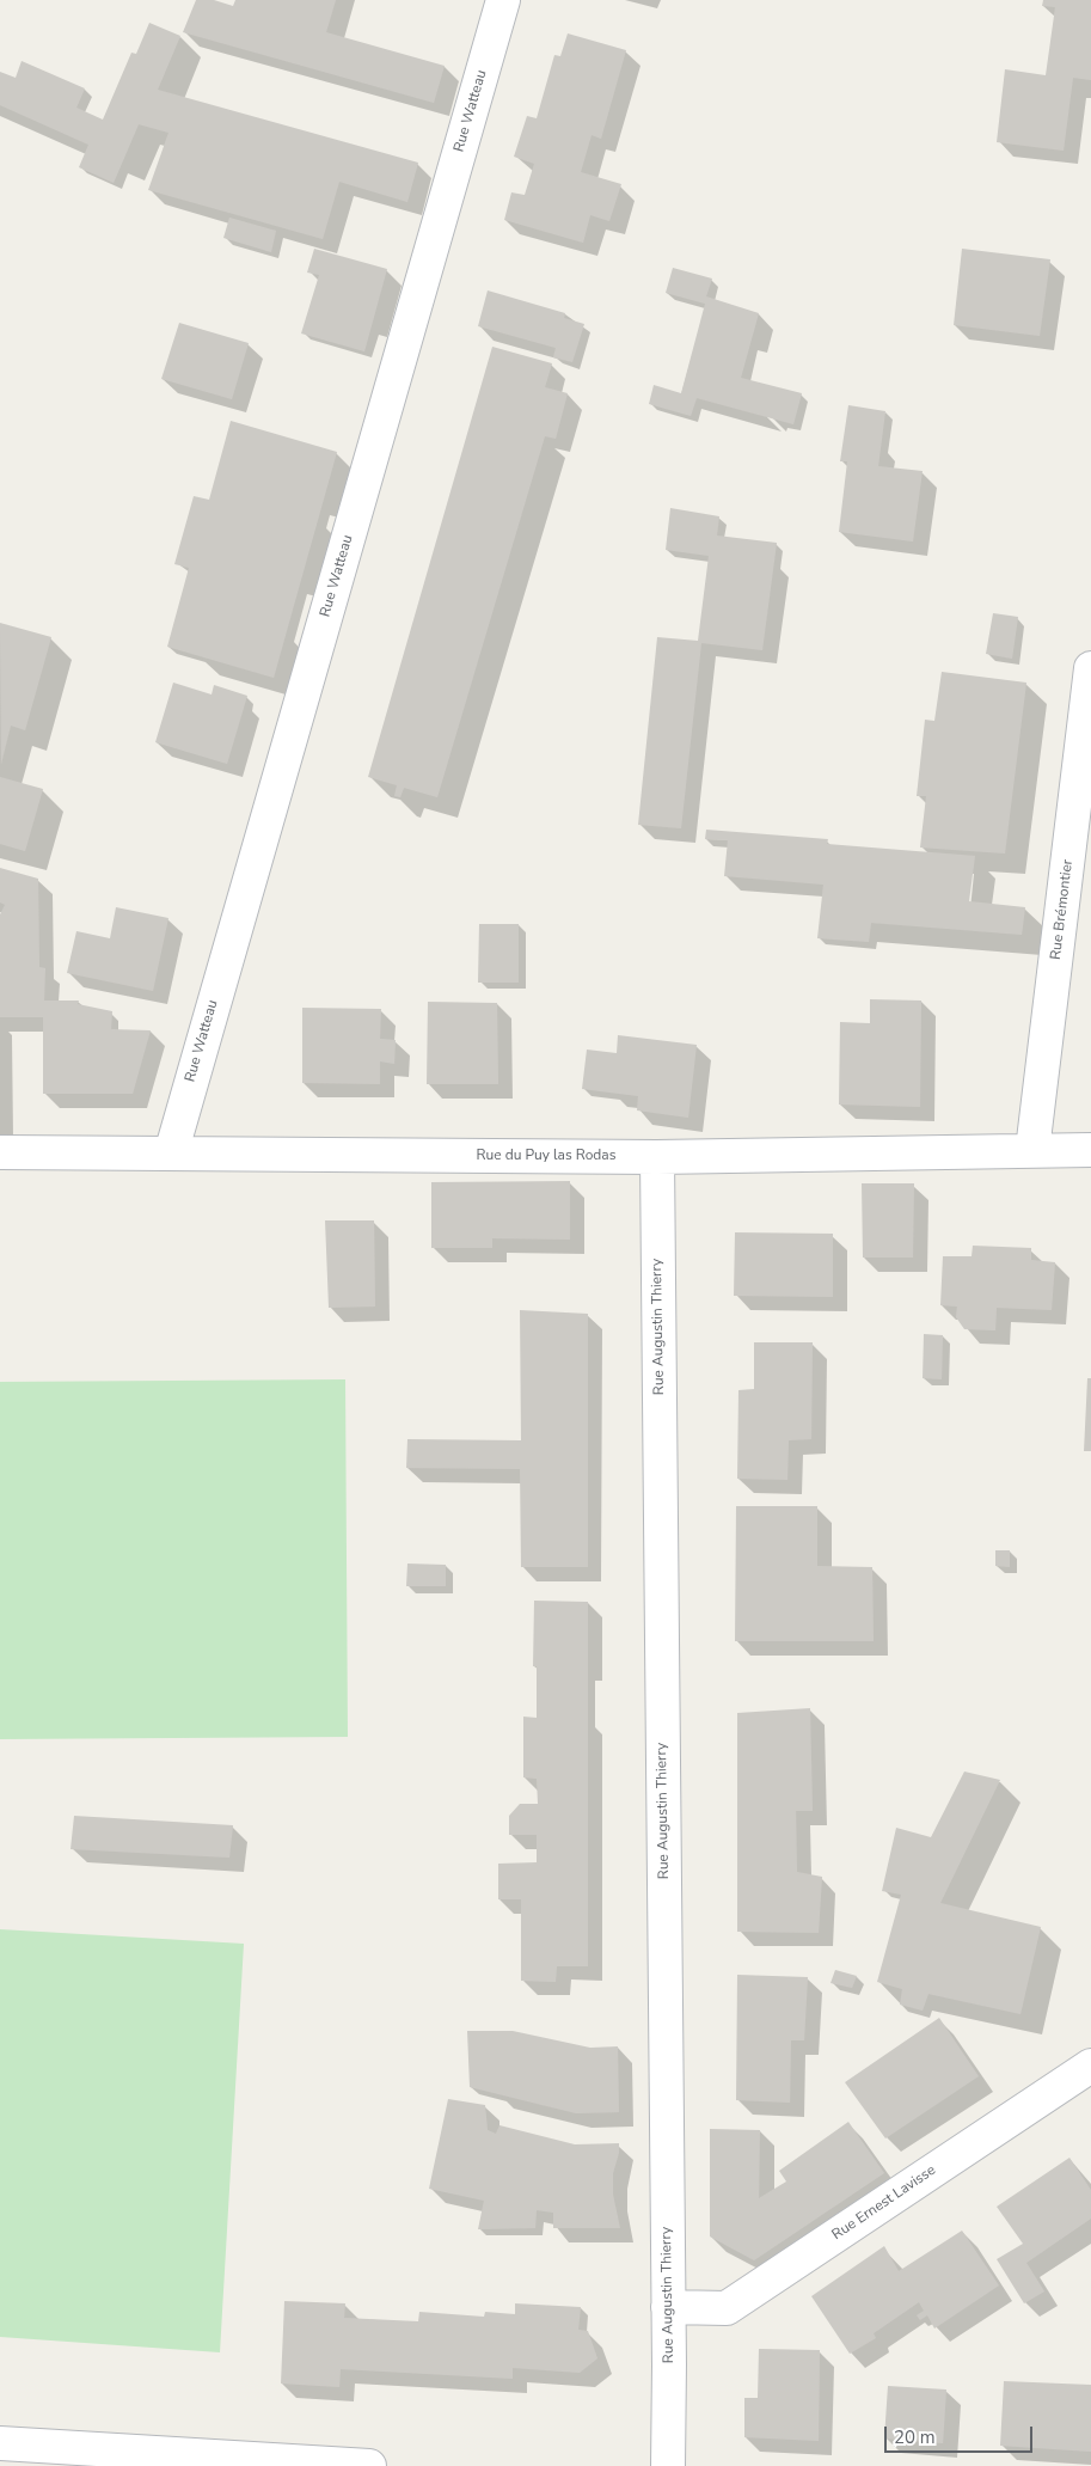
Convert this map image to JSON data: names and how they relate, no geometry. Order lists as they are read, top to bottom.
{
  "streets": {
    "street": [
      "Rue Watteau",
      "Rue Brémontier",
      "Rue du Puy las Rodas",
      "Rue Augustin Thierry",
      "Rue Ernest Lavisse"
    ]
  },
  "crossings": [
    ["Rue Watteau", "Rue du Puy las Rodas"],
    ["Rue Brémontier", "Rue du Puy las Rodas"],
    ["Rue du Puy las Rodas", "Rue Augustin Thierry"],
    ["Rue Augustin Thierry", "Rue Ernest Lavisse"]
  ],
  "scale_bar": "20 m"
}
